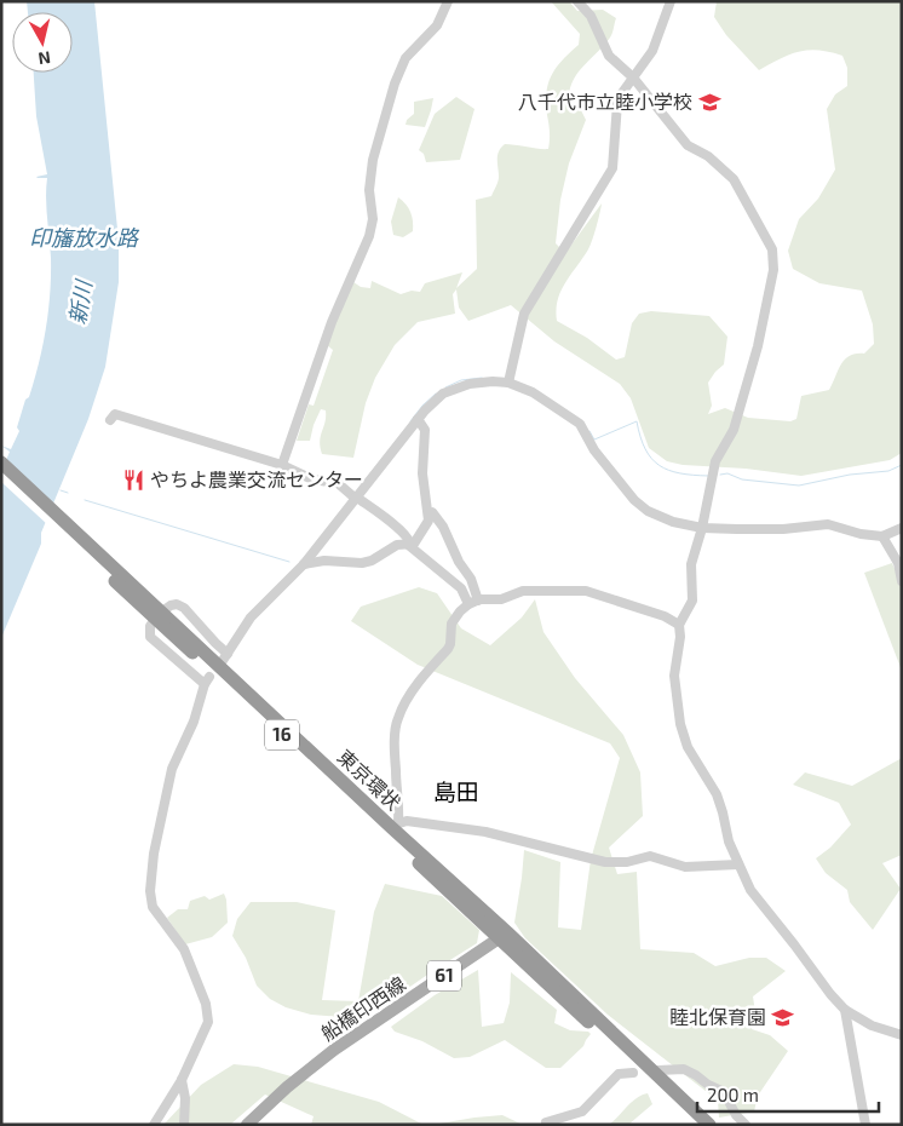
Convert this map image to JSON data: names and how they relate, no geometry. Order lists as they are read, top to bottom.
{
  "streets": {
    "highway": ["16", "東京環状"],
    "main road": ["61", "船橋印西線"]
  },
  "crossings": [
    ["東京環状", "船橋印西線"]
  ],
  "districts": ["島田"],
  "water": ["印旛放水路", "新川"],
  "places": {
    "school or university": ["八千代市立睦小学校", "睦北保育園"],
    "restaurant": ["やちよ農業交流センター"]
  },
  "scale_bar": "200 m",
  "north": "bottom"
}
